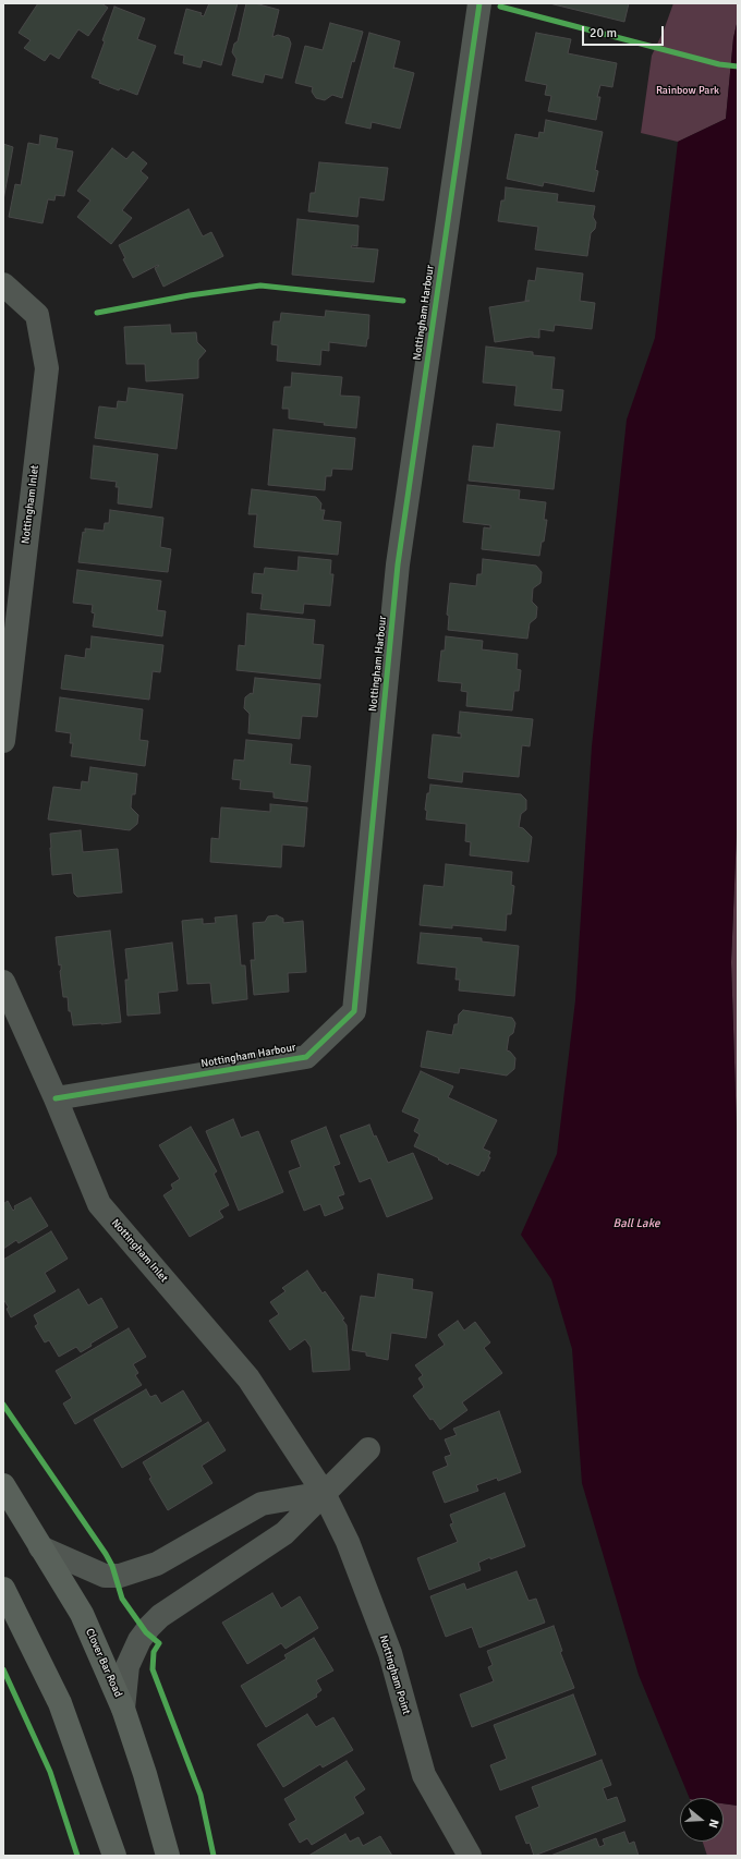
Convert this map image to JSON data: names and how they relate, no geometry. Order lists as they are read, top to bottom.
{
  "streets": {
    "main road": ["Clover Bar Road"],
    "street": ["Nottingham Harbour", "Nottingham Inlet", "Nottingham Point"]
  },
  "crossings": [
    ["Nottingham Harbour", "Nottingham Inlet"],
    ["Nottingham Inlet", "Nottingham Point"]
  ],
  "water": ["Ball Lake"],
  "parks": ["Rainbow Park"],
  "scale_bar": "20 m",
  "north": "right"
}
